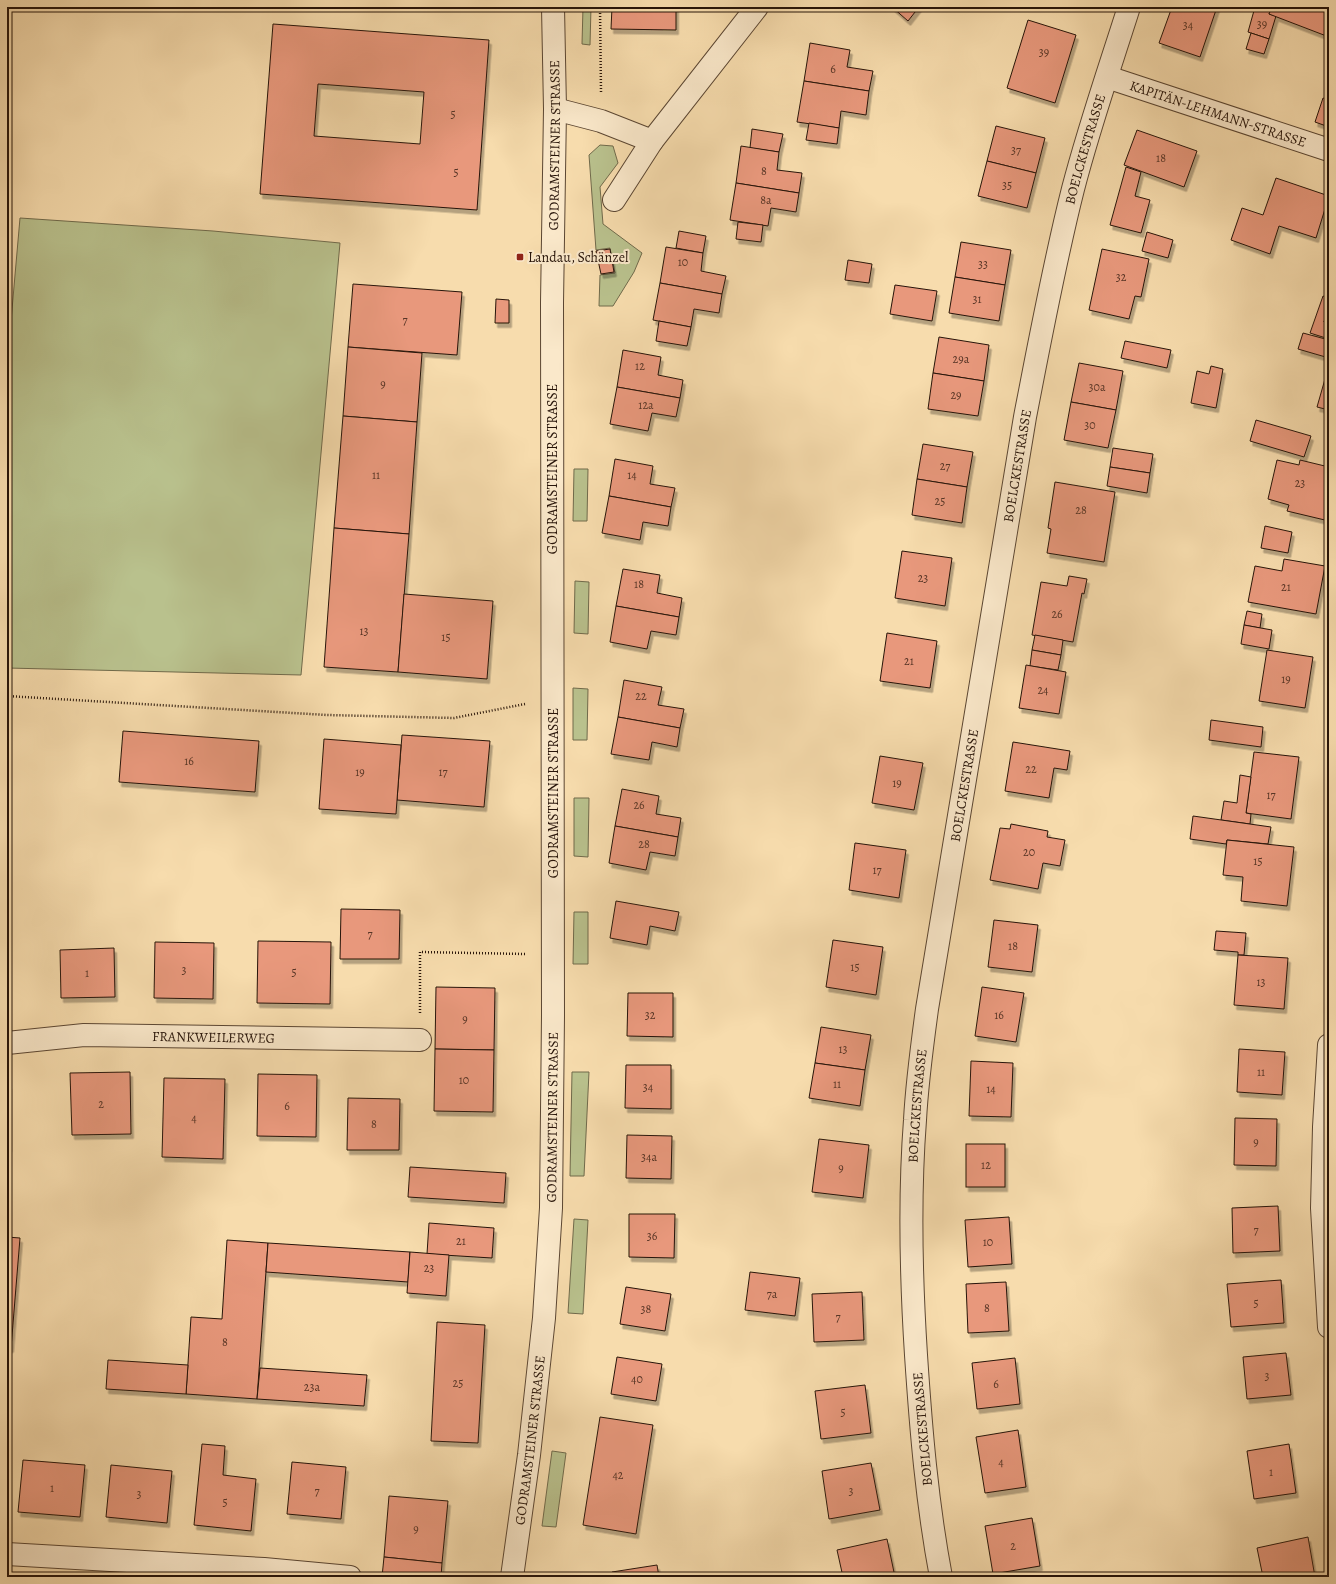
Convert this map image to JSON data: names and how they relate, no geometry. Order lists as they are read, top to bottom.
{
  "streets": {
    "street": [
      "KAPITÄN-LEHMANN-STRASSE",
      "GODRAMSTEINER STRASSE",
      "BOELCKESTRASSE",
      "FRANKWEILERWEG"
    ]
  },
  "crossings": [
    ["KAPITÄN-LEHMANN-STRASSE", "BOELCKESTRASSE"]
  ],
  "places": {
    "transit": ["Landau, Schänzel"]
  },
  "house_numbers": [
    "39",
    "34",
    "39",
    "6",
    "5",
    "37",
    "18",
    "8",
    "5",
    "35",
    "8a",
    "10",
    "33",
    "32",
    "31",
    "7",
    "29a",
    "12",
    "9",
    "30a",
    "29",
    "12a",
    "30",
    "27",
    "11",
    "14",
    "23",
    "25",
    "28",
    "23",
    "18",
    "21",
    "26",
    "13",
    "15",
    "21",
    "19",
    "24",
    "22",
    "16",
    "22",
    "19",
    "17",
    "19",
    "17",
    "26",
    "28",
    "20",
    "15",
    "17",
    "7",
    "18",
    "15",
    "3",
    "5",
    "1",
    "13",
    "32",
    "16",
    "9",
    "13",
    "11",
    "10",
    "11",
    "34",
    "14",
    "2",
    "6",
    "4",
    "8",
    "9",
    "34a",
    "12",
    "9",
    "7",
    "36",
    "21",
    "10",
    "23",
    "7a",
    "5",
    "8",
    "38",
    "7",
    "8",
    "3",
    "40",
    "25",
    "6",
    "23a",
    "5",
    "4",
    "1",
    "42",
    "1",
    "7",
    "3",
    "3",
    "5",
    "9",
    "2"
  ]
}
